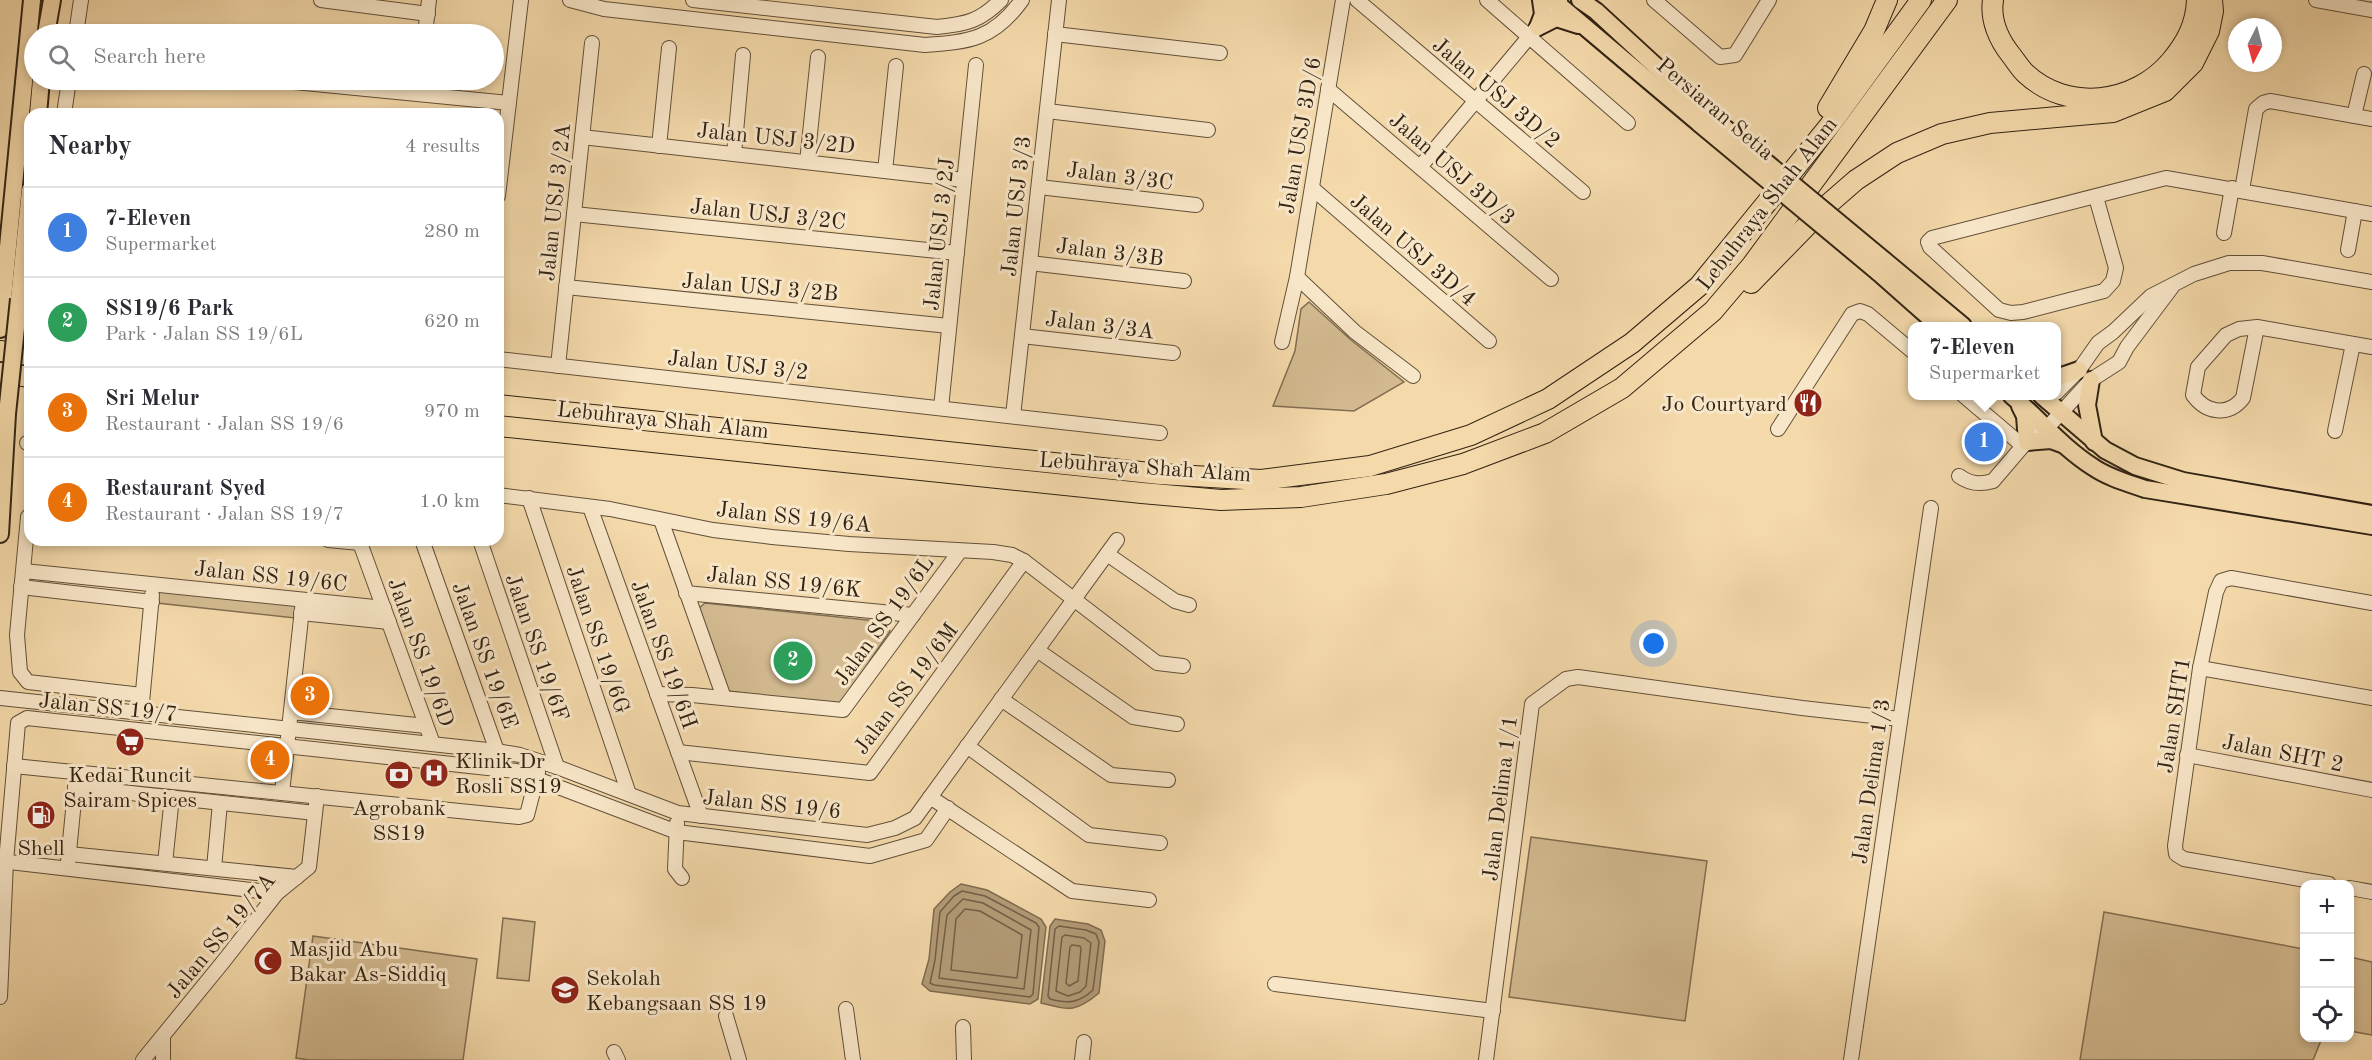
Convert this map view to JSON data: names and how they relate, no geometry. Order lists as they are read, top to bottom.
{
  "streets": {
    "highway": ["Lebuhraya Shah Alam"],
    "main road": ["Persiaran Setia"],
    "street": [
      "Jalan USJ 3D/2",
      "Jalan USJ 3D/6",
      "Jalan USJ 3/2D",
      "Jalan USJ 3D/3",
      "Jalan 3/3C",
      "Jalan USJ 3/2A",
      "Jalan USJ 3/3",
      "Jalan USJ 3/2C",
      "Jalan USJ 3/2J",
      "Jalan USJ 3D/4",
      "Jalan 3/3B",
      "Jalan USJ 3/2B",
      "Jalan 3/3A",
      "Jalan USJ 3/2",
      "Jalan SS 19/6A",
      "Jalan SS 19/6C",
      "Jalan SS 19/6K",
      "Jalan SS 19/6L",
      "Jalan SS 19/6G",
      "Jalan SS 19/6F",
      "Jalan SS 19/6D",
      "Jalan SS 19/6H",
      "Jalan SS 19/6E",
      "Jalan SS 19/6M",
      "Jalan SS 19/7",
      "Jalan SHT1",
      "Jalan SHT 2",
      "Jalan Delima 1/3",
      "Jalan Delima 1/1",
      "Jalan SS 19/6",
      "Jalan SS 19/7A"
    ]
  },
  "crossings": [
    ["Jalan USJ 3D/6", "Jalan USJ 3D/3"],
    ["Jalan USJ 3D/6", "Jalan USJ 3D/4"],
    ["Jalan USJ 3/2D", "Jalan USJ 3/2A"],
    ["Jalan USJ 3/2D", "Jalan USJ 3/2J"],
    ["Jalan 3/3C", "Jalan USJ 3/3"],
    ["Jalan USJ 3/2A", "Jalan USJ 3/2C"],
    ["Jalan USJ 3/2A", "Jalan USJ 3/2B"],
    ["Jalan USJ 3/2A", "Jalan USJ 3/2"],
    ["Jalan USJ 3/3", "Jalan 3/3B"],
    ["Jalan USJ 3/3", "Jalan 3/3A"],
    ["Jalan USJ 3/3", "Jalan USJ 3/2"],
    ["Jalan USJ 3/2C", "Jalan USJ 3/2J"],
    ["Jalan USJ 3/2J", "Jalan USJ 3/2B"],
    ["Jalan USJ 3/2J", "Jalan USJ 3/2"],
    ["Jalan SS 19/6A", "Jalan SS 19/6L"],
    ["Jalan SS 19/6A", "Jalan SS 19/6G"],
    ["Jalan SS 19/6A", "Jalan SS 19/6H"],
    ["Jalan SS 19/6A", "Jalan SS 19/6M"],
    ["Jalan SS 19/6A", "Jalan SS 19/6"],
    ["Jalan SS 19/6C", "Jalan SS 19/6D"],
    ["Jalan SS 19/6K", "Jalan SS 19/6L"],
    ["Jalan SS 19/6L", "Jalan SS 19/6H"],
    ["Jalan SS 19/6G", "Jalan SS 19/6"],
    ["Jalan SS 19/6F", "Jalan SS 19/6"],
    ["Jalan SS 19/6D", "Jalan SS 19/6"],
    ["Jalan SS 19/6H", "Jalan SS 19/6M"],
    ["Jalan SS 19/6H", "Jalan SS 19/6"],
    ["Jalan SS 19/6E", "Jalan SS 19/6"],
    ["Jalan SHT1", "Jalan SHT 2"],
    ["Jalan Delima 1/3", "Jalan Delima 1/1"]
  ],
  "places": {
    "restaurant": ["Jo Courtyard"],
    "supermarket": ["Kedai Runcit Sairam Spices"],
    "hospital": ["Klinik Dr Rosli SS19"],
    "bank": ["Agrobank SS19"],
    "fuel station": ["Shell"],
    "mosque": ["Masjid Abu Bakar As-Siddiq"],
    "school or university": ["Sekolah Kebangsaan SS 19"]
  },
  "north": "bottom",
  "page": {
    "search": "Search here",
    "heading": ["Nearby", "4 results"],
    "list": [
      {
        "mark": "1",
        "name": "7-Eleven",
        "note": "Supermarket",
        "value": "280 m"
      },
      {
        "mark": "2",
        "name": "SS19/6 Park",
        "note": "Park · Jalan SS 19/6L",
        "value": "620 m"
      },
      {
        "mark": "3",
        "name": "Sri Melur",
        "note": "Restaurant · Jalan SS 19/6",
        "value": "970 m"
      },
      {
        "mark": "4",
        "name": "Restaurant Syed",
        "note": "Restaurant · Jalan SS 19/7",
        "value": "1.0 km"
      }
    ],
    "popup": ["7-Eleven", "Supermarket"],
    "pins": [
      "1",
      "2",
      "3",
      "4"
    ],
    "map_buttons": ["+", "−"]
  }
}
